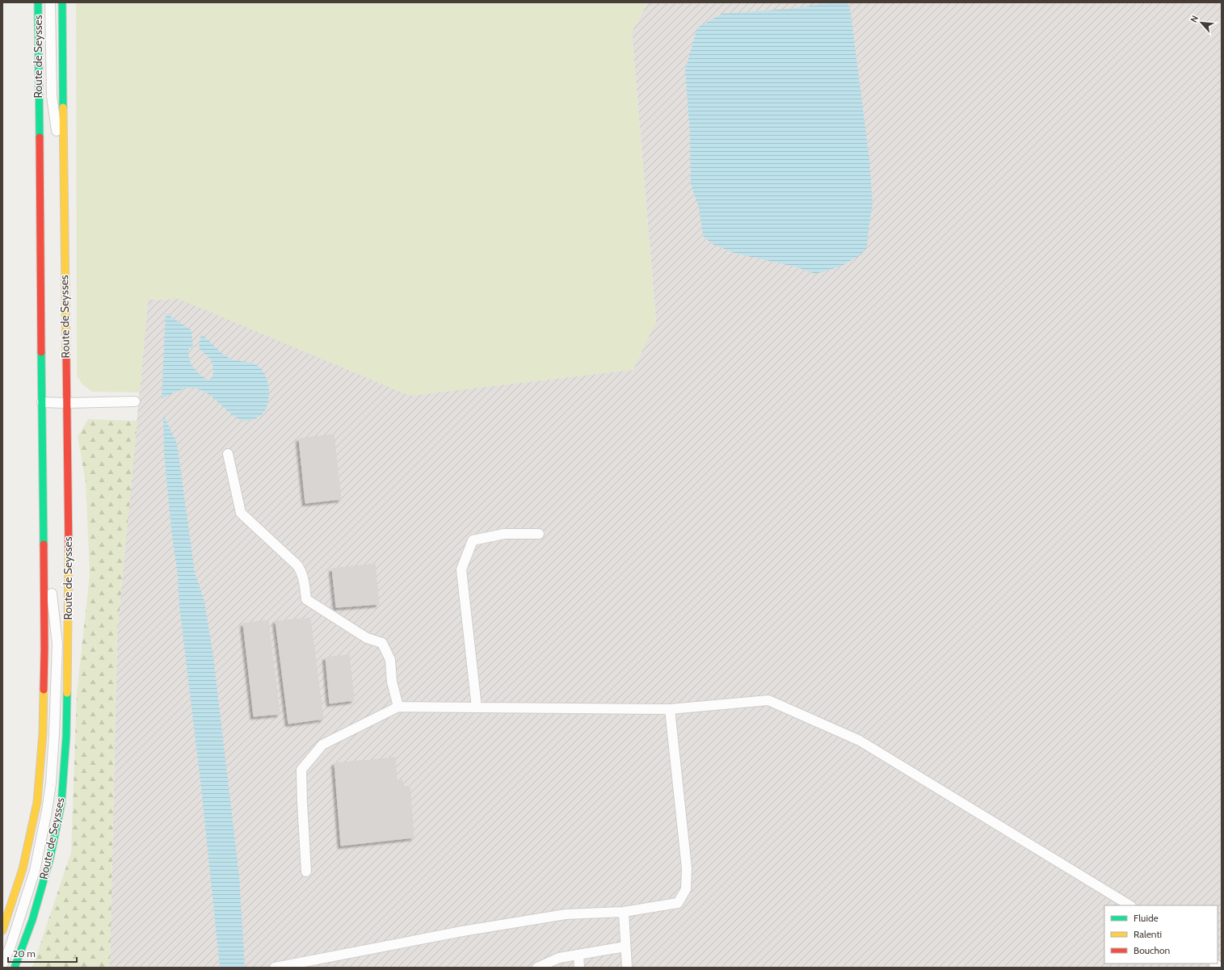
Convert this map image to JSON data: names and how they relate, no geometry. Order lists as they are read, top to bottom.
{
  "streets": {
    "main road": ["Route de Seysses"]
  },
  "legend": ["Fluide", "Ralenti", "Bouchon"],
  "scale_bar": "20 m",
  "north": "top left"
}
